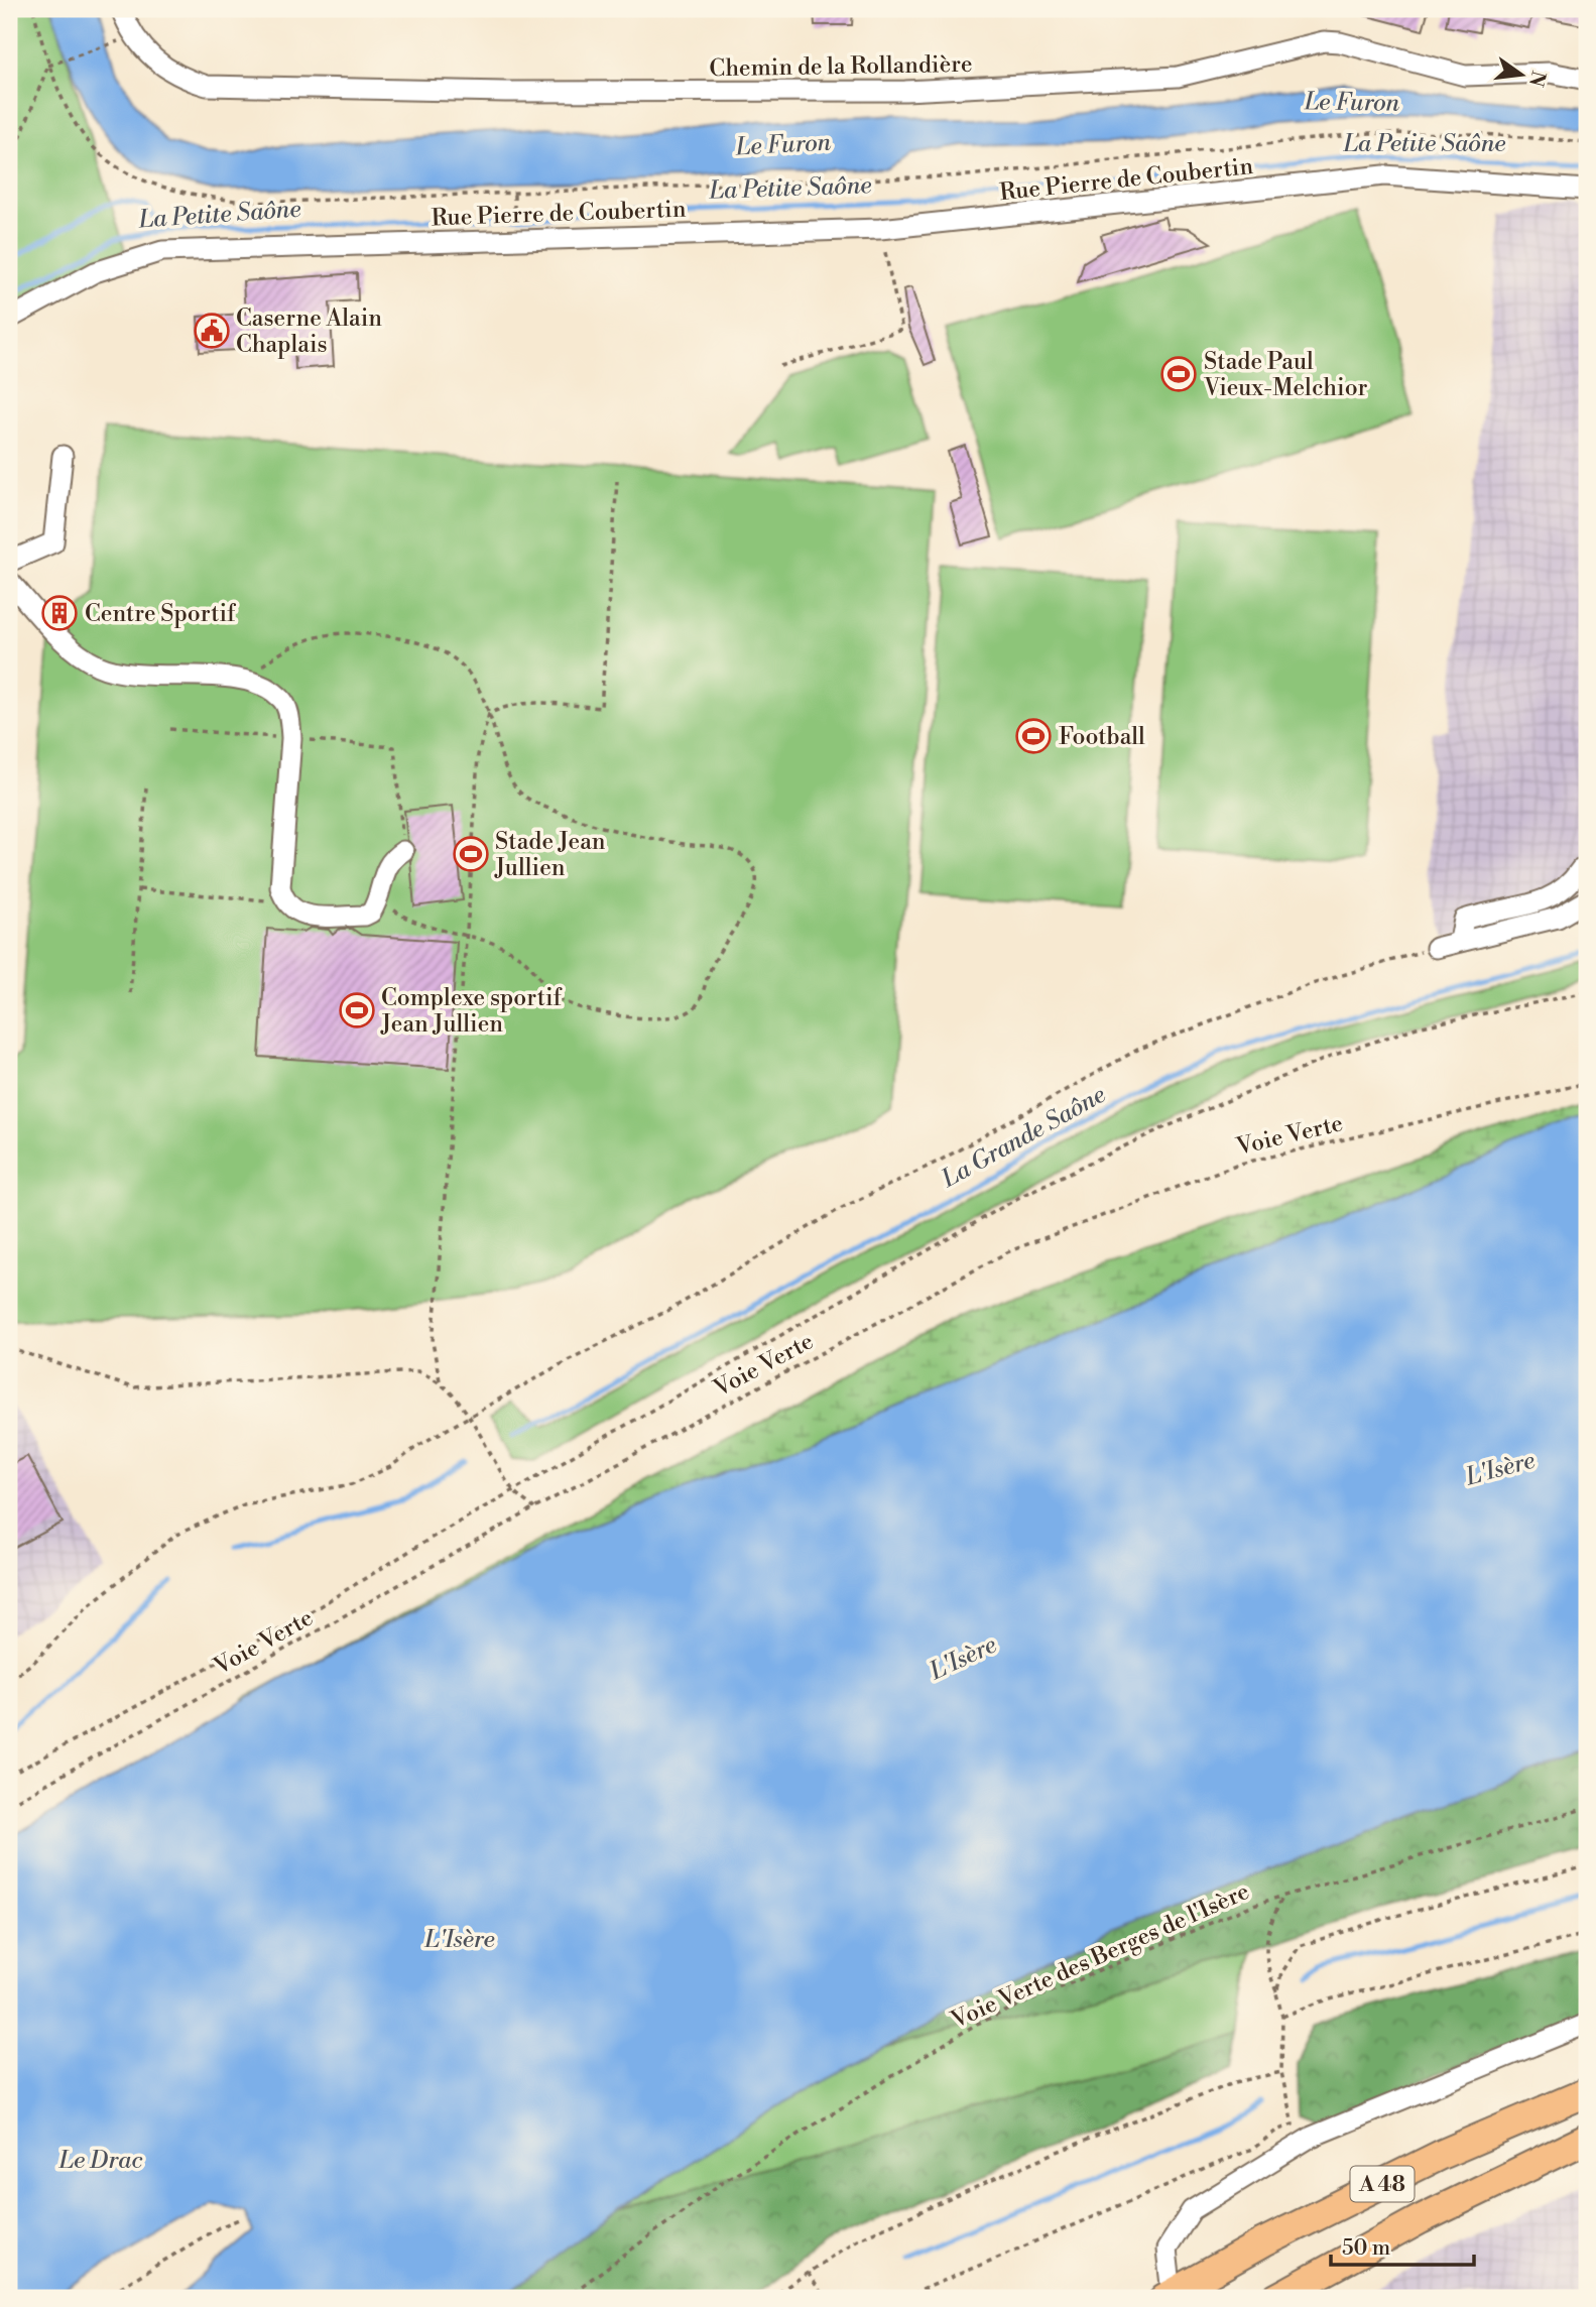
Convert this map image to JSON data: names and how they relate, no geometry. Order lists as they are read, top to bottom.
{
  "streets": {
    "highway": ["A 48"],
    "street": ["Chemin de la Rollandière", "Rue Pierre de Coubertin"],
    "path": ["Voie Verte", "Voie Verte des Berges de l'Isère"]
  },
  "water": [
    "Le Furon",
    "La Petite Saône",
    "La Grande Saône",
    "L'Isère",
    "Le Drac"
  ],
  "places": {
    "public building": ["Caserne Alain Chaplais"],
    "sports": [
      "Stade Paul Vieux-Melchior",
      "Football",
      "Stade Jean Jullien",
      "Complexe sportif Jean Jullien"
    ],
    "building": ["Centre Sportif"]
  },
  "scale_bar": "50 m",
  "north": "right"
}
